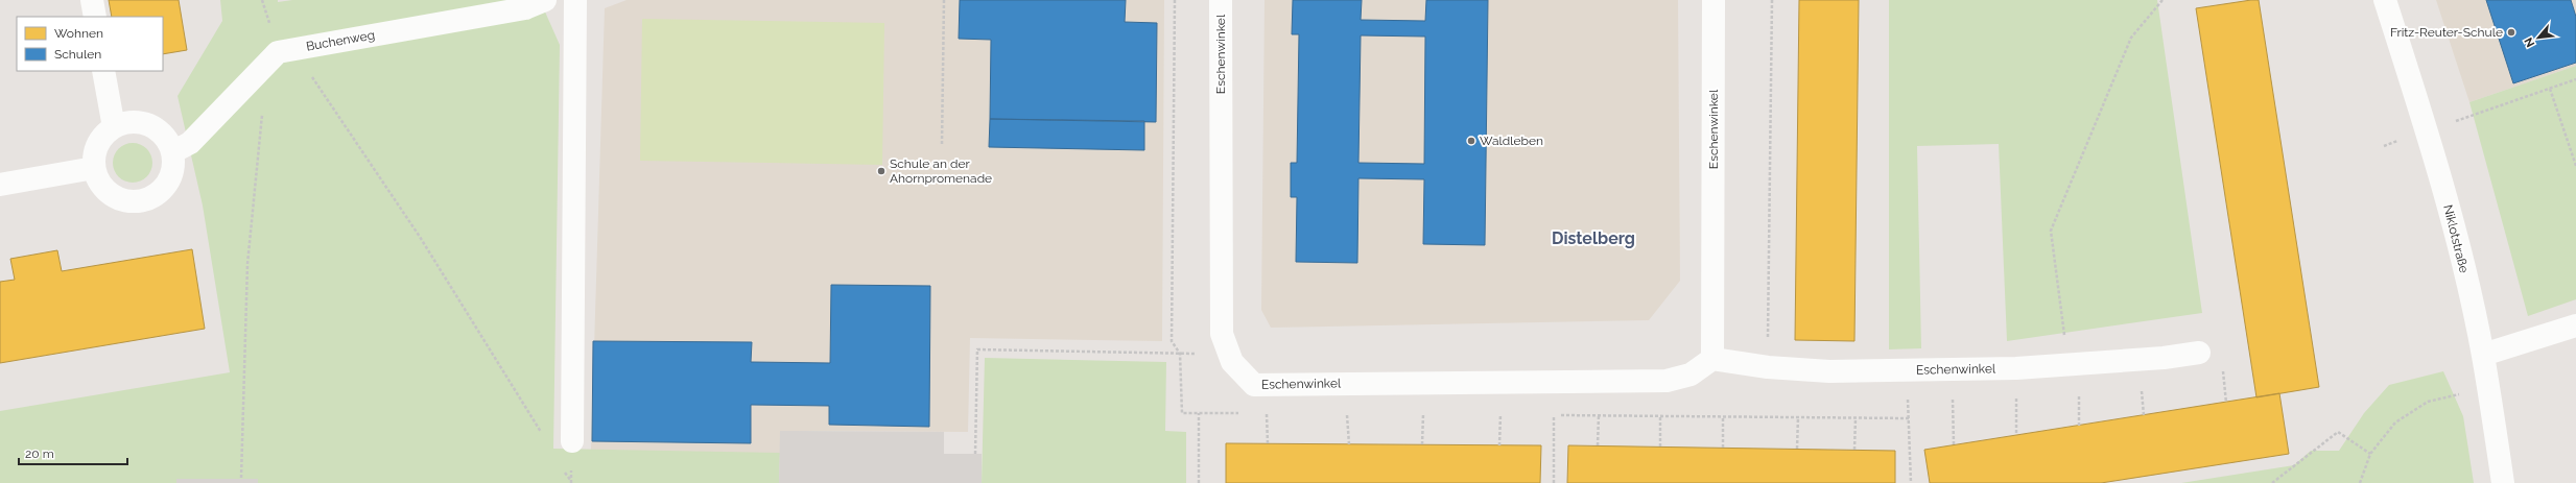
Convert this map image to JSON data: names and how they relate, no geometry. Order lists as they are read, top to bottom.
{
  "streets": {
    "street": ["Buchenweg", "Eschenwinkel", "Niklotstraße"]
  },
  "districts": ["Distelberg"],
  "places": ["Fritz-Reuter-Schule", "Waldleben", "Schule an der Ahornpromenade"],
  "legend": ["Wohnen", "Schulen"],
  "scale_bar": "20 m",
  "north": "bottom left"
}
